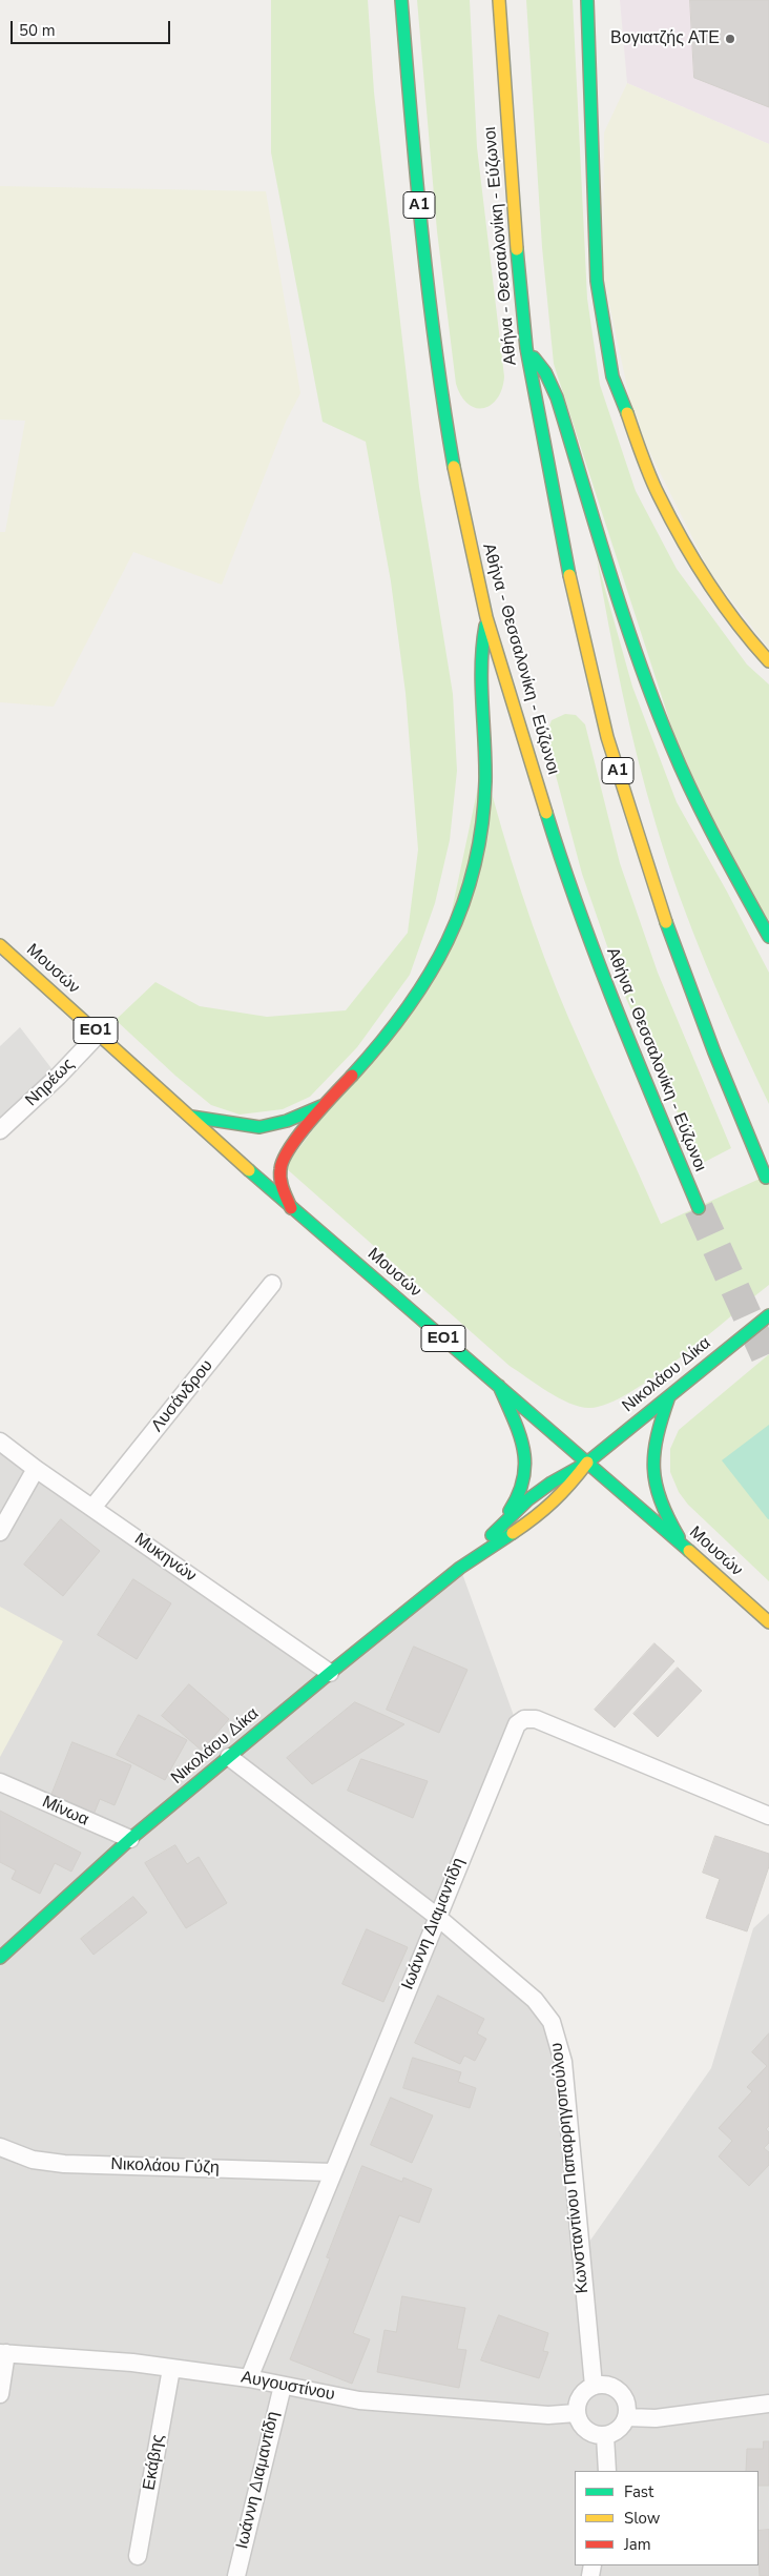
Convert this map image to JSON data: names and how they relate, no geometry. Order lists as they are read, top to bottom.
{
  "streets": {
    "main road": [
      "Α1",
      "Αθήνα - Θεσσαλονίκη - Εύζωνοι",
      "Μουσών",
      "ΕΟ1",
      "Νικολάου Δίκα"
    ],
    "street": [
      "Νηρέως",
      "Λυσάνδρου",
      "Μυκηνών",
      "Μίνωα",
      "Ιωάννη Διαμαντίδη",
      "Νικολάου Γύζη",
      "Κωνσταντίνου Παπαρρηγοπούλου",
      "Αυγουστίνου",
      "Εκάβης"
    ]
  },
  "crossings": [
    ["Μουσών", "Νηρέως"],
    ["Μουσών", "Νικολάου Δίκα"],
    ["Νικολάου Δίκα", "Μυκηνών"],
    ["Νικολάου Δίκα", "Μίνωα"],
    ["Νικολάου Δίκα", "Κωνσταντίνου Παπαρρηγοπούλου"],
    ["Λυσάνδρου", "Μυκηνών"],
    ["Ιωάννη Διαμαντίδη", "Νικολάου Γύζη"],
    ["Ιωάννη Διαμαντίδη", "Κωνσταντίνου Παπαρρηγοπούλου"],
    ["Ιωάννη Διαμαντίδη", "Αυγουστίνου"],
    ["Κωνσταντίνου Παπαρρηγοπούλου", "Αυγουστίνου"],
    ["Αυγουστίνου", "Εκάβης"]
  ],
  "places": ["Βογιατζής ΑΤΕ"],
  "legend": ["Fast", "Slow", "Jam"],
  "scale_bar": "50 m"
}
